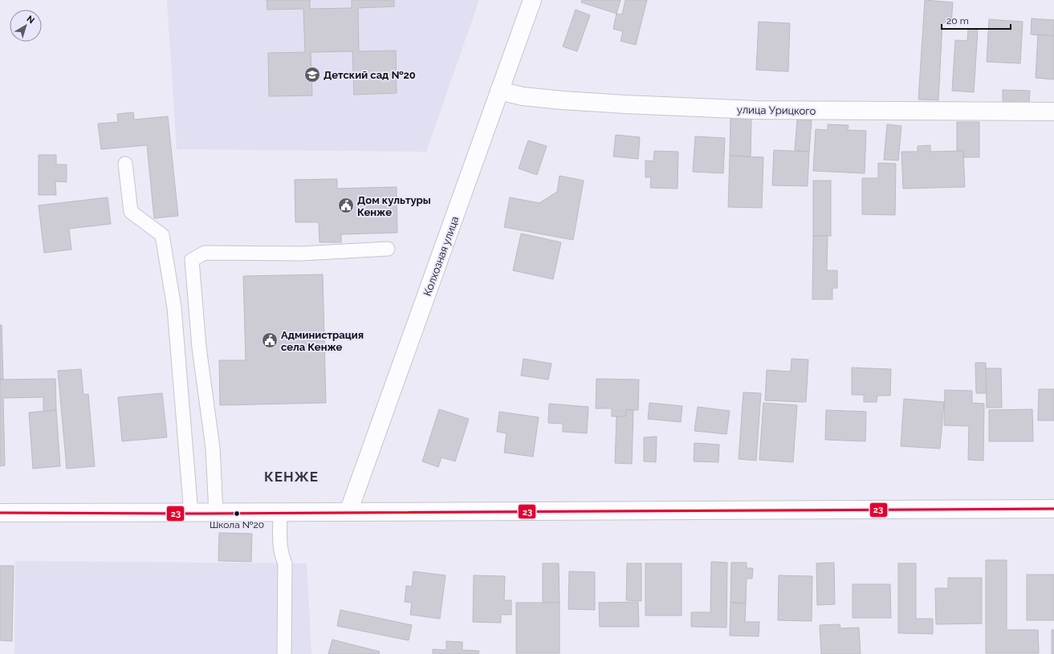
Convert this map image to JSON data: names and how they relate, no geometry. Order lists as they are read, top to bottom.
{
  "streets": {
    "street": ["улица Урицкого", "Колхозная улица"]
  },
  "crossings": [
    ["улица Урицкого", "Колхозная улица"]
  ],
  "districts": ["КЕНЖЕ"],
  "places": {
    "school or university": ["Детский сад №20"],
    "public building": ["Дом культуры Кенже", "Администрация села Кенже"],
    "other": ["Школа №20"]
  },
  "lines": ["transit line 23"],
  "scale_bar": "20 m",
  "north": "top right"
}
